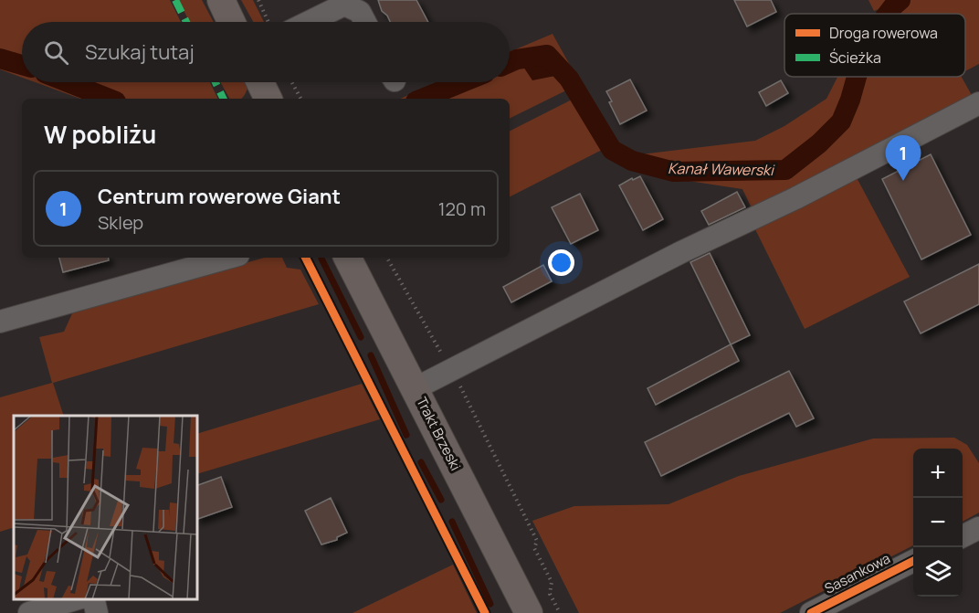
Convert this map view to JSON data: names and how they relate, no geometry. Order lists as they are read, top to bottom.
{
  "streets": {
    "main road": ["Trakt Brzeski"],
    "street": ["Sasankowa"]
  },
  "water": ["Kanał Wawerski"],
  "legend": ["Droga rowerowa", "Ścieżka"],
  "page": {
    "search": "Szukaj tutaj",
    "heading": "W pobliżu",
    "pins": "1",
    "list": [
      {
        "mark": "1",
        "name": "Centrum rowerowe Giant",
        "note": "Sklep",
        "value": "120 m"
      }
    ],
    "map_buttons": ["+", "−"]
  }
}
